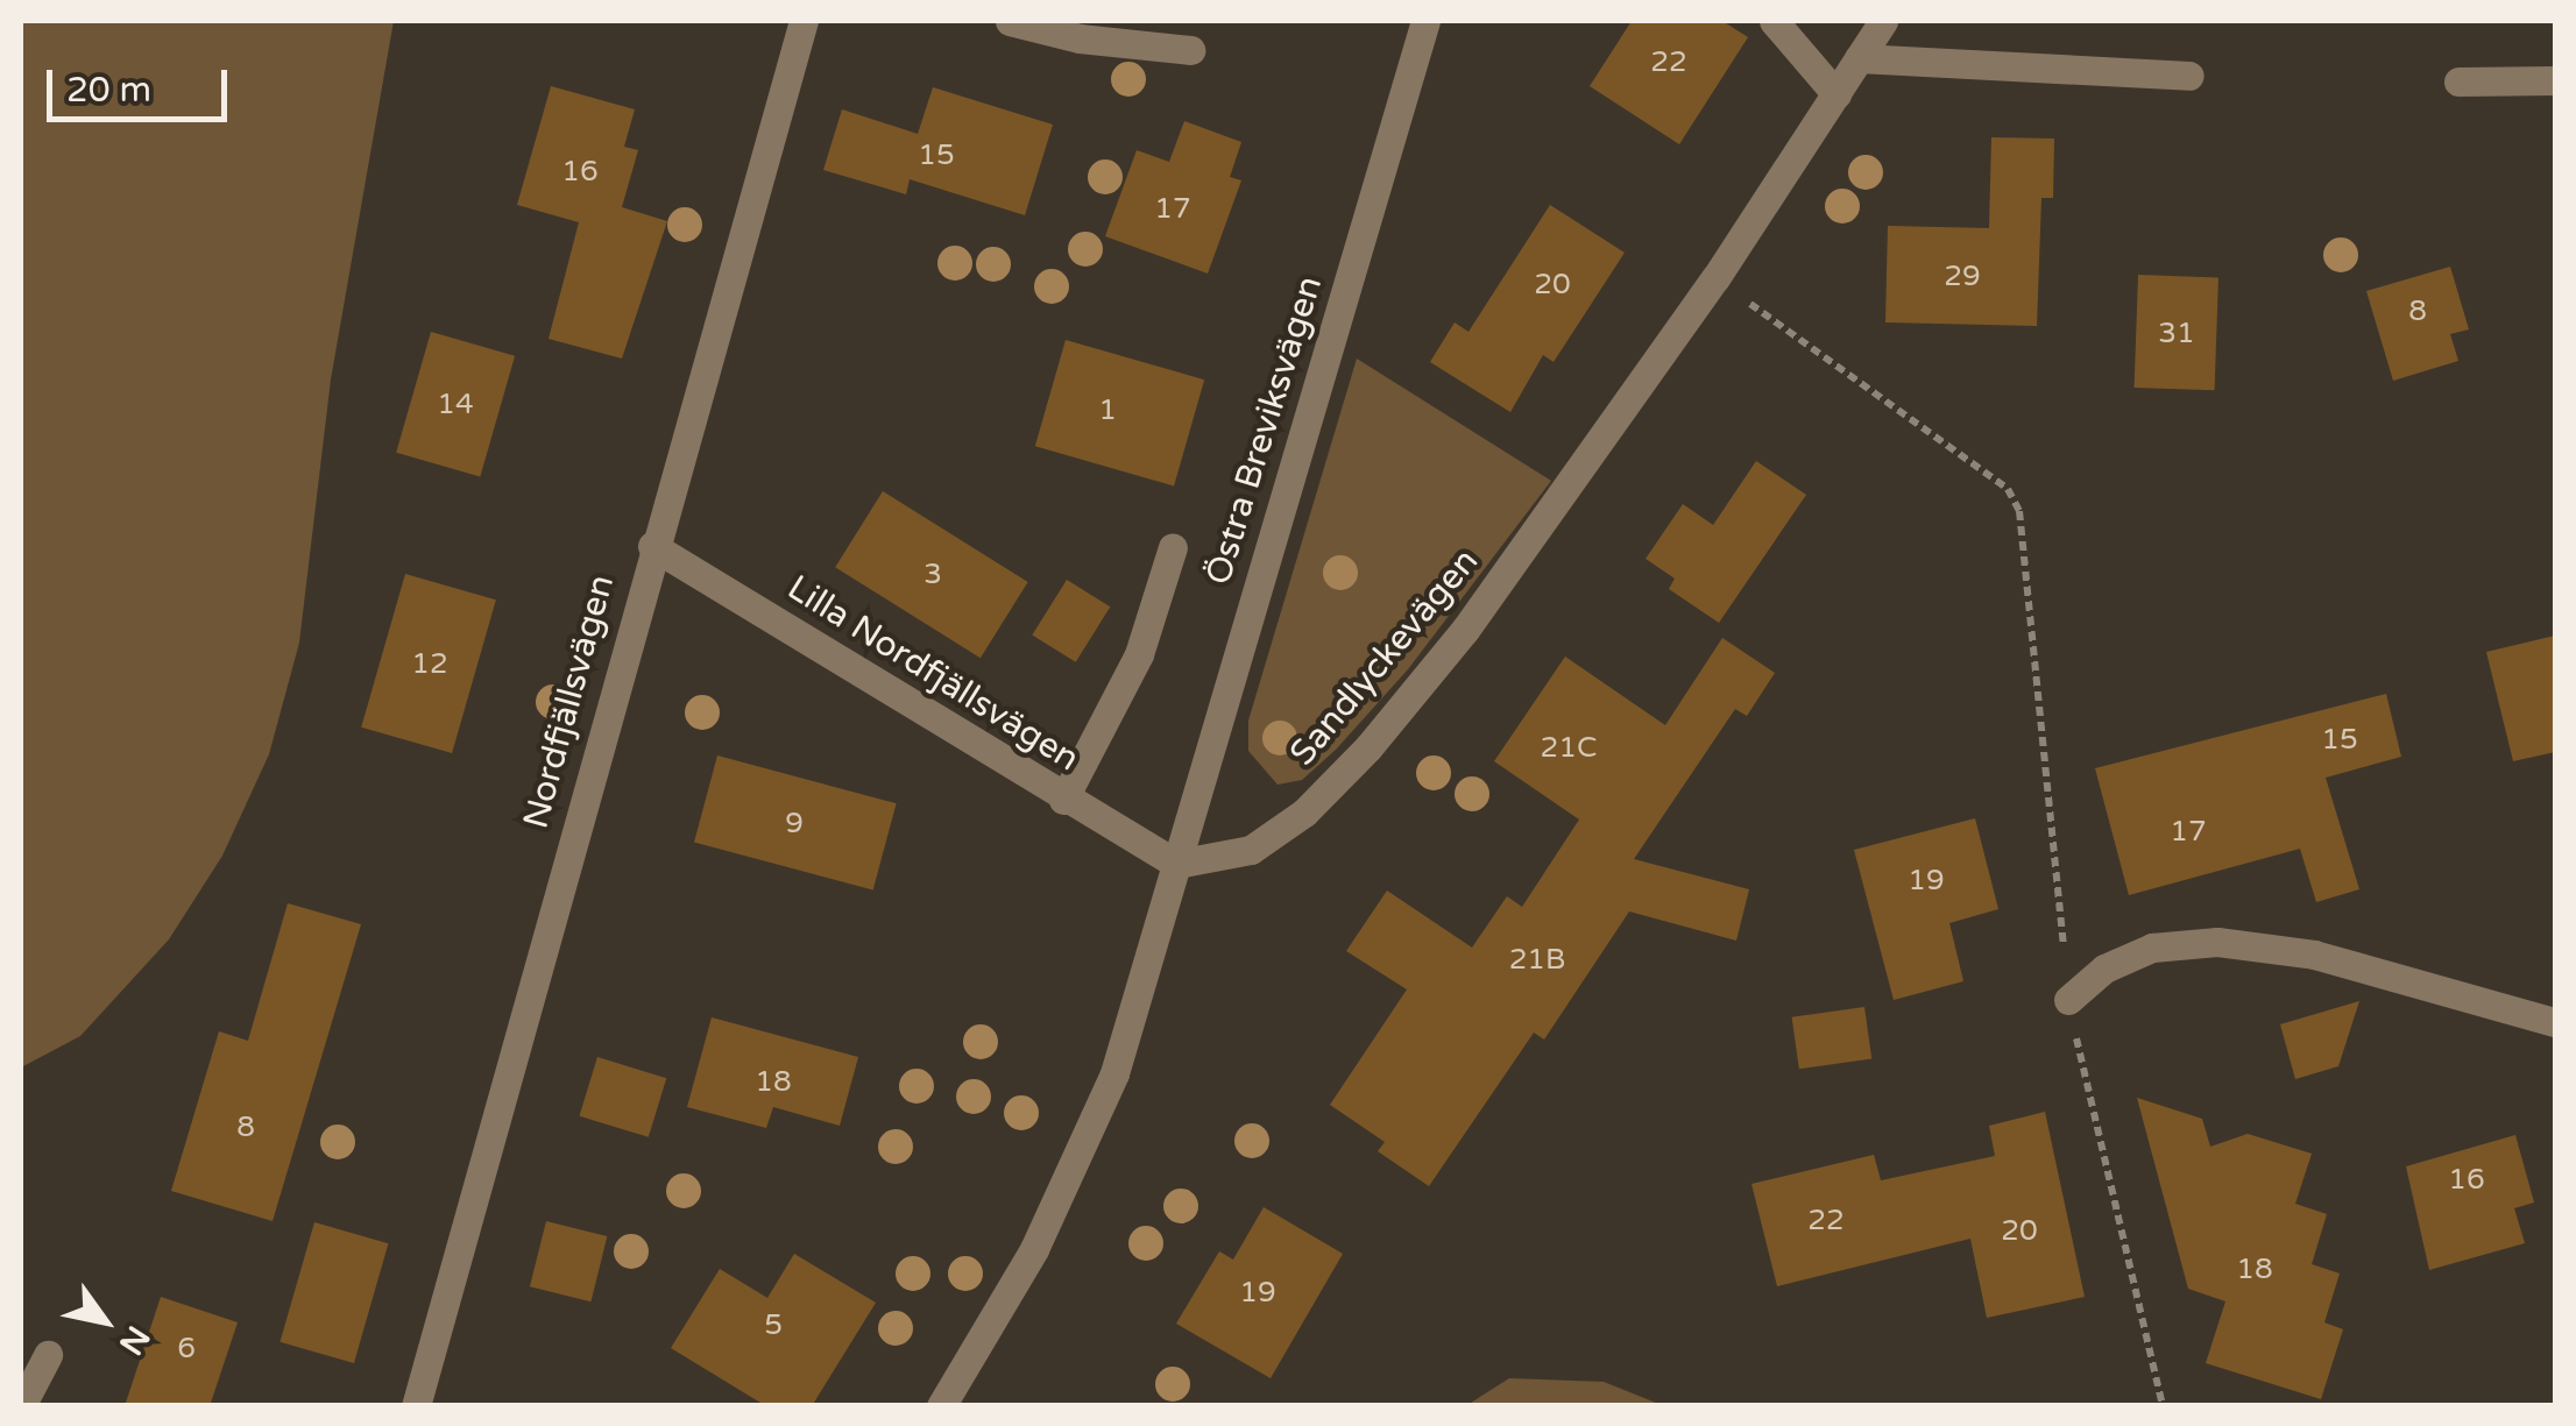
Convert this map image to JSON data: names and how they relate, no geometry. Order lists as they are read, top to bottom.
{
  "streets": {
    "street": [
      "Östra Breviksvägen",
      "Sandlyckevägen",
      "Lilla Nordfjällsvägen",
      "Nordfjällsvägen"
    ]
  },
  "crossings": [
    ["Östra Breviksvägen", "Sandlyckevägen"],
    ["Östra Breviksvägen", "Lilla Nordfjällsvägen"],
    ["Sandlyckevägen", "Lilla Nordfjällsvägen"],
    ["Lilla Nordfjällsvägen", "Nordfjällsvägen"]
  ],
  "house_numbers": [
    "22",
    "15",
    "16",
    "17",
    "29",
    "20",
    "8",
    "31",
    "14",
    "1",
    "3",
    "12",
    "15",
    "21C",
    "9",
    "17",
    "19",
    "21B",
    "18",
    "8",
    "16",
    "22",
    "20",
    "18",
    "19",
    "5",
    "6"
  ],
  "scale_bar": "20 m",
  "north": "bottom right"
}
